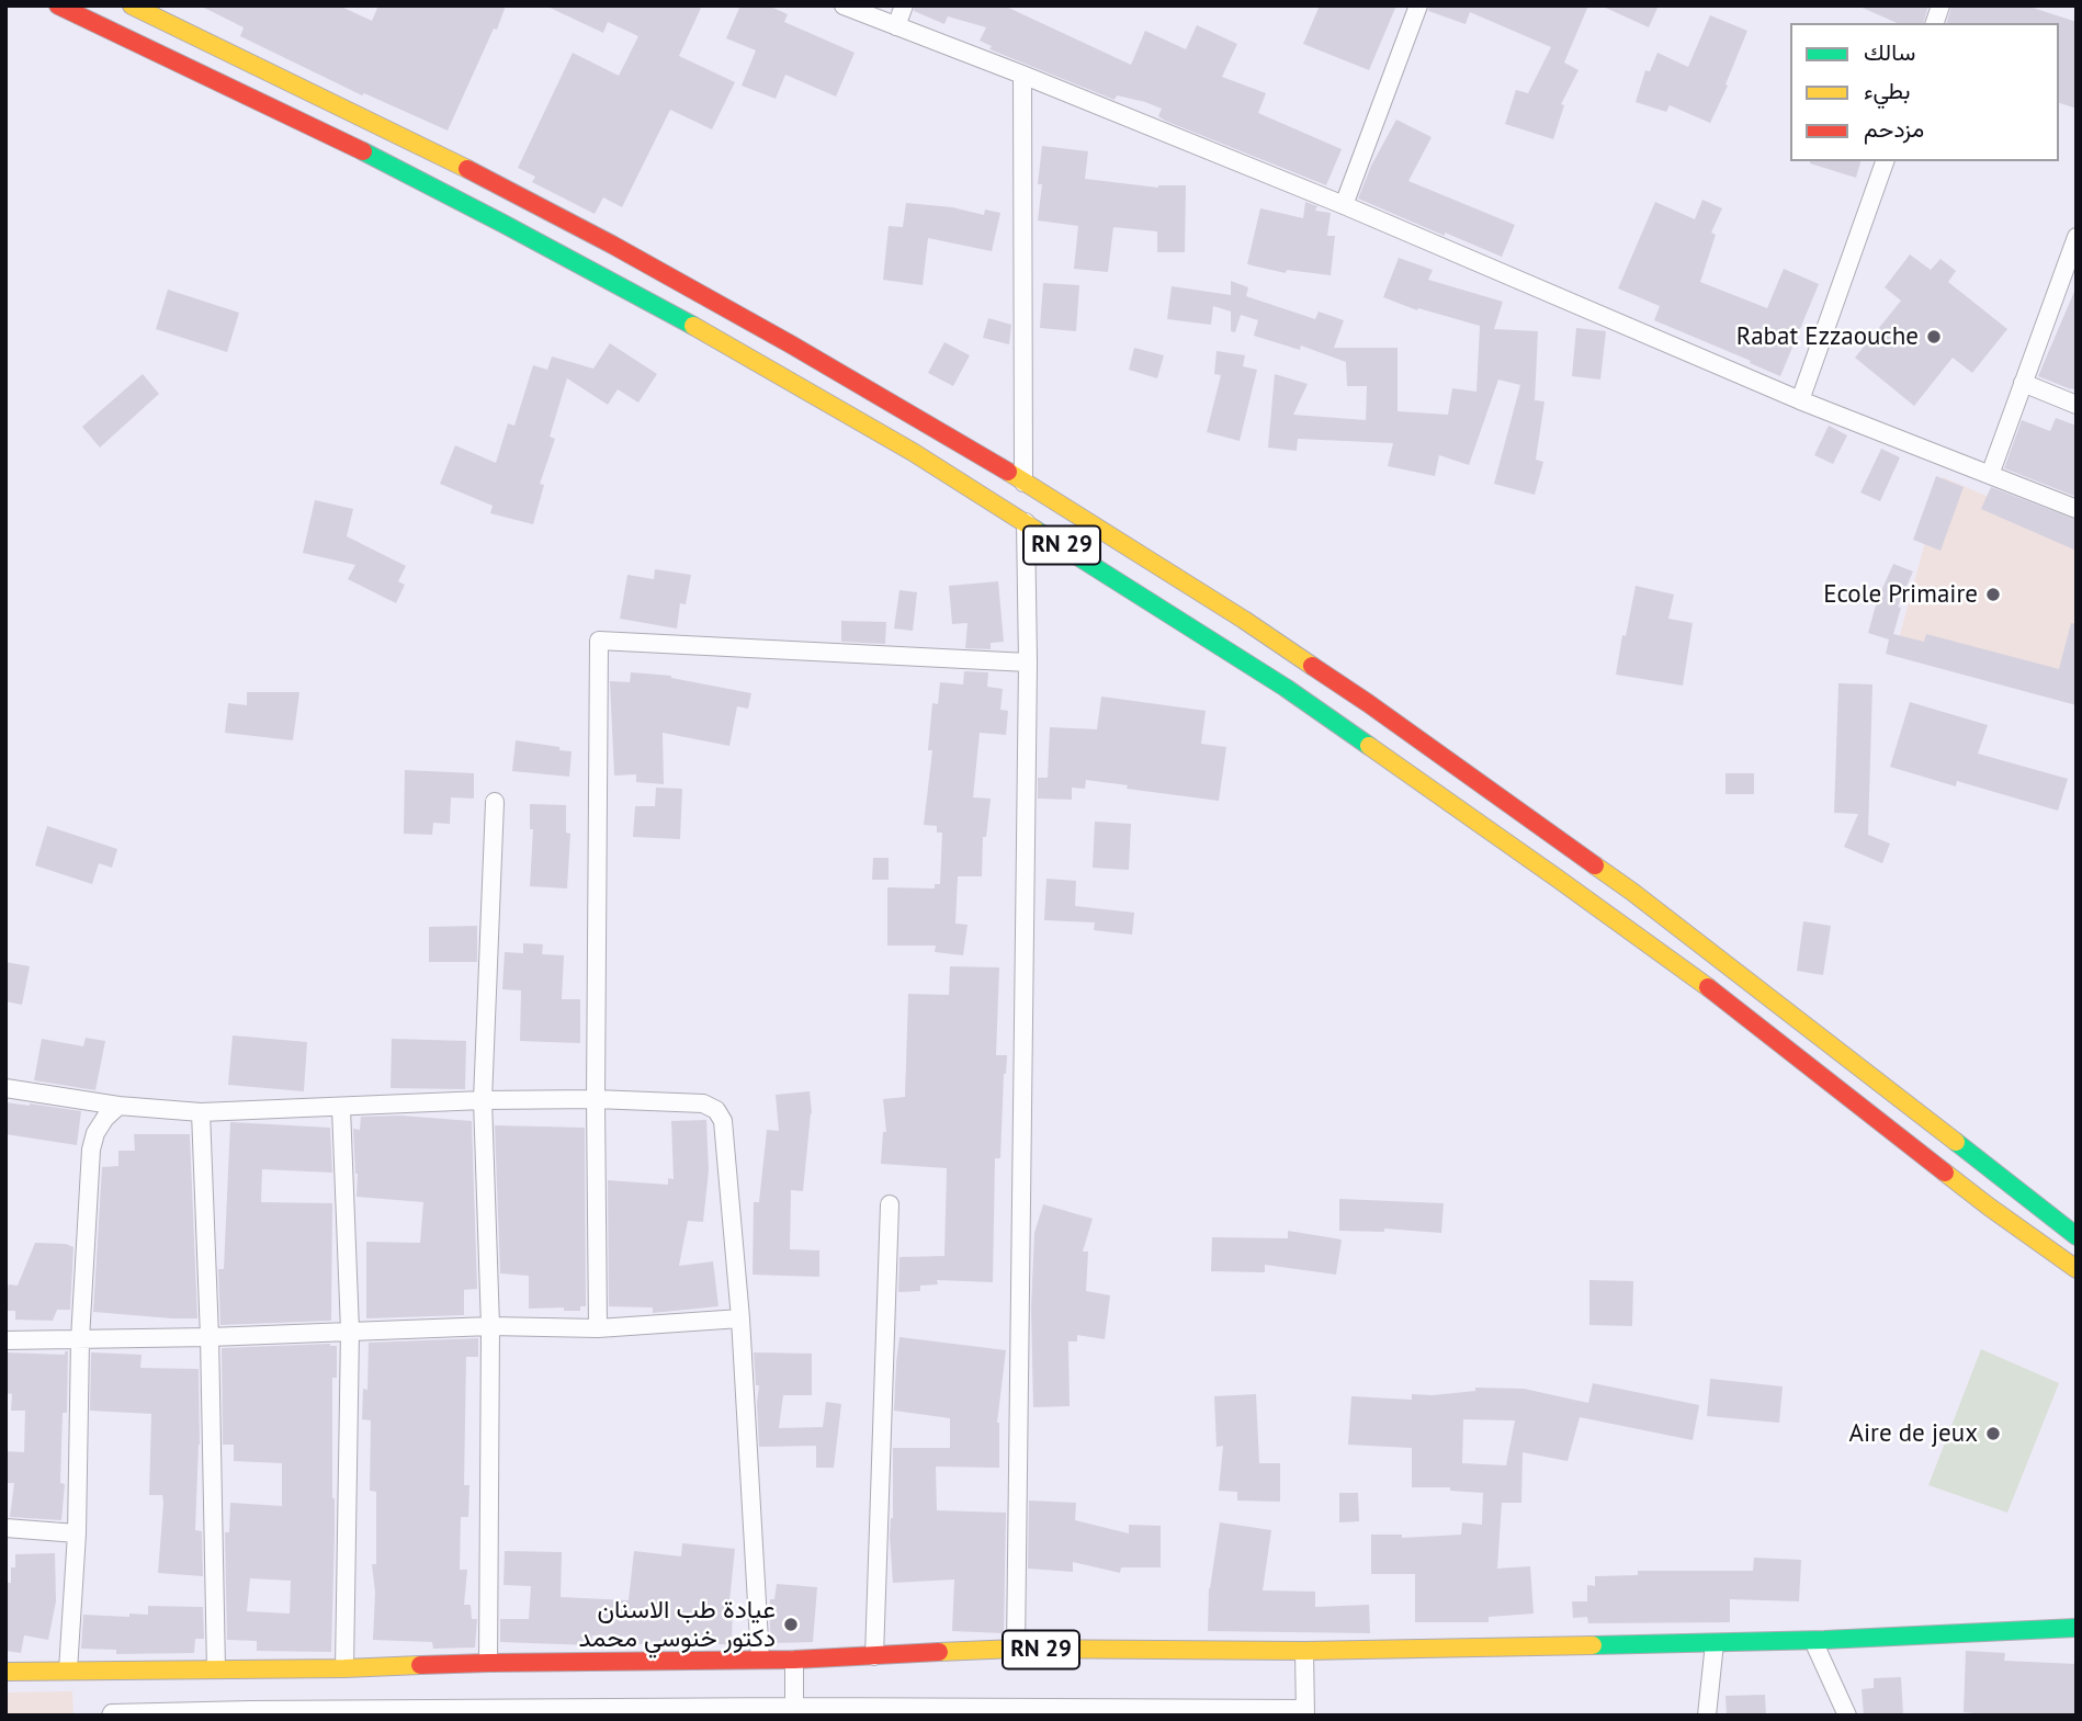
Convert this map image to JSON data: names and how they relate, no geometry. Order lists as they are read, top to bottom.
{
  "streets": {
    "main road": ["RN 29"]
  },
  "places": [
    "Rabat Ezzaouche",
    "Ecole Primaire",
    "Aire de jeux",
    "عيادة طب الاسنان دكتور خنوسي محمد"
  ],
  "legend": ["سالك", "بطيء", "مزدحم"]
}
